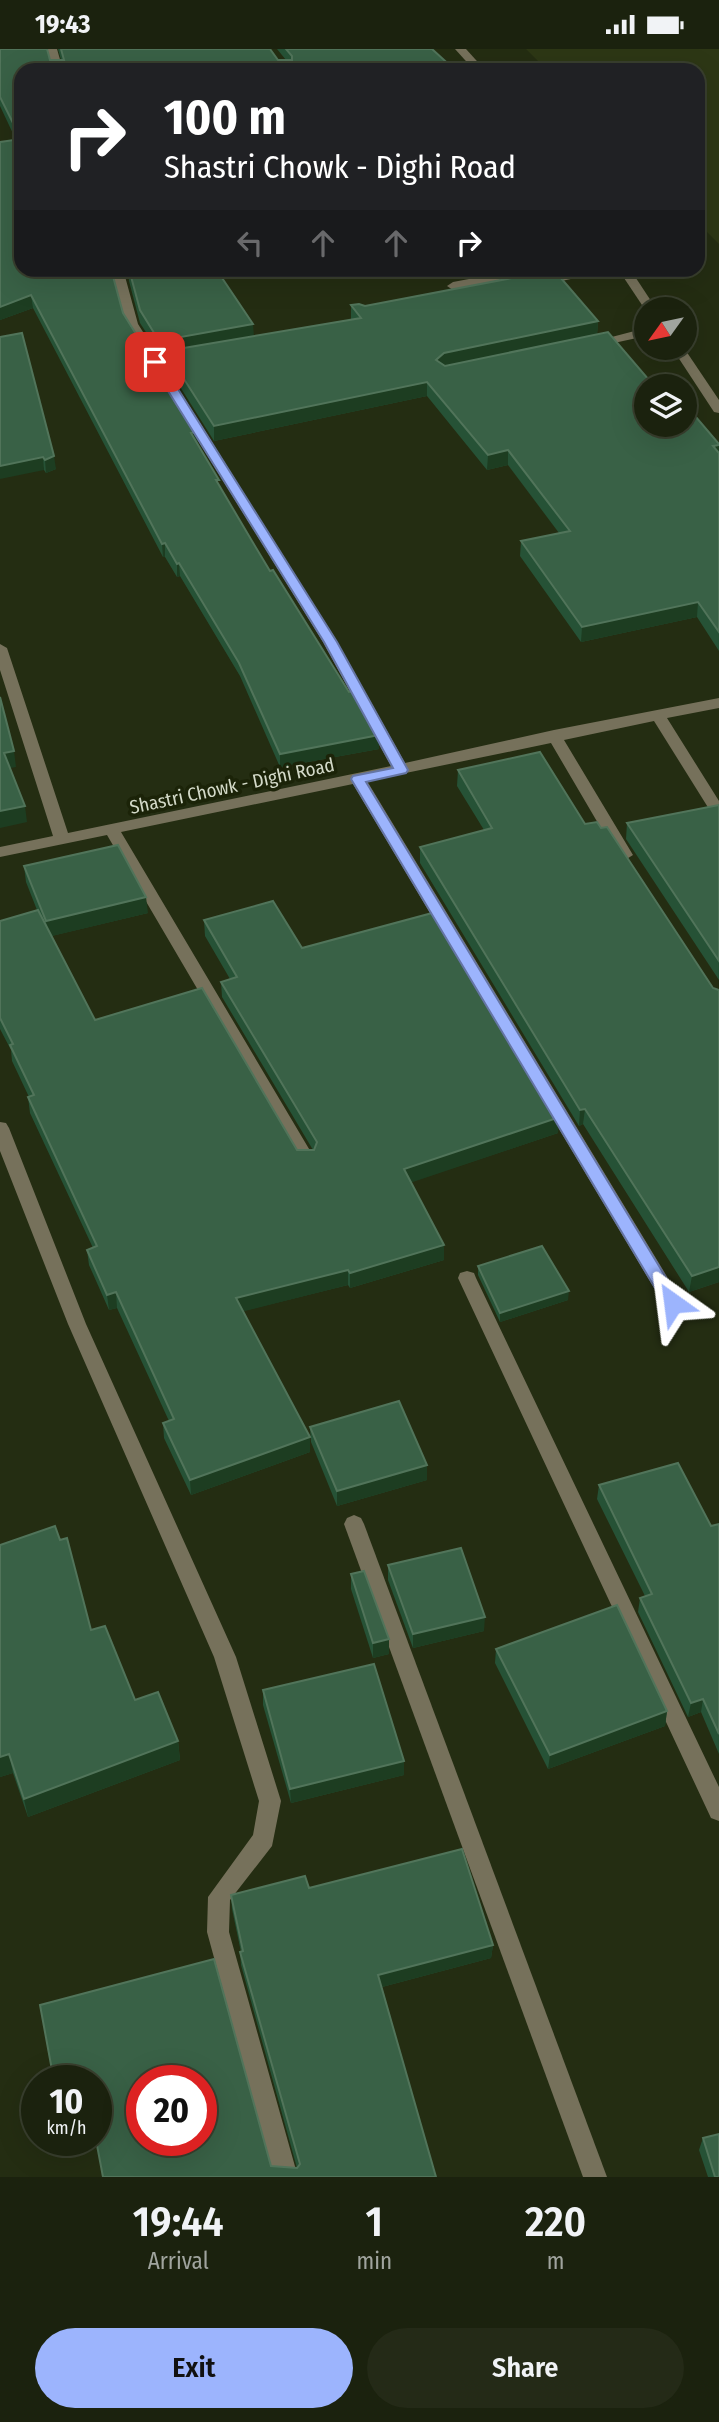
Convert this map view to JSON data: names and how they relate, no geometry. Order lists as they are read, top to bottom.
{
  "streets": {
    "street": ["Shastri Chowk - Dighi Road"]
  },
  "north": "bottom left",
  "page": {
    "status": "19:43",
    "turn": ["100 m", "Shastri Chowk - Dighi Road"],
    "speed": "10 km/h",
    "limit": "20",
    "eta": [
      "19:44",
      "Arrival",
      "1",
      "min",
      "220",
      "m"
    ],
    "buttons": ["Exit", "Share"]
  }
}
